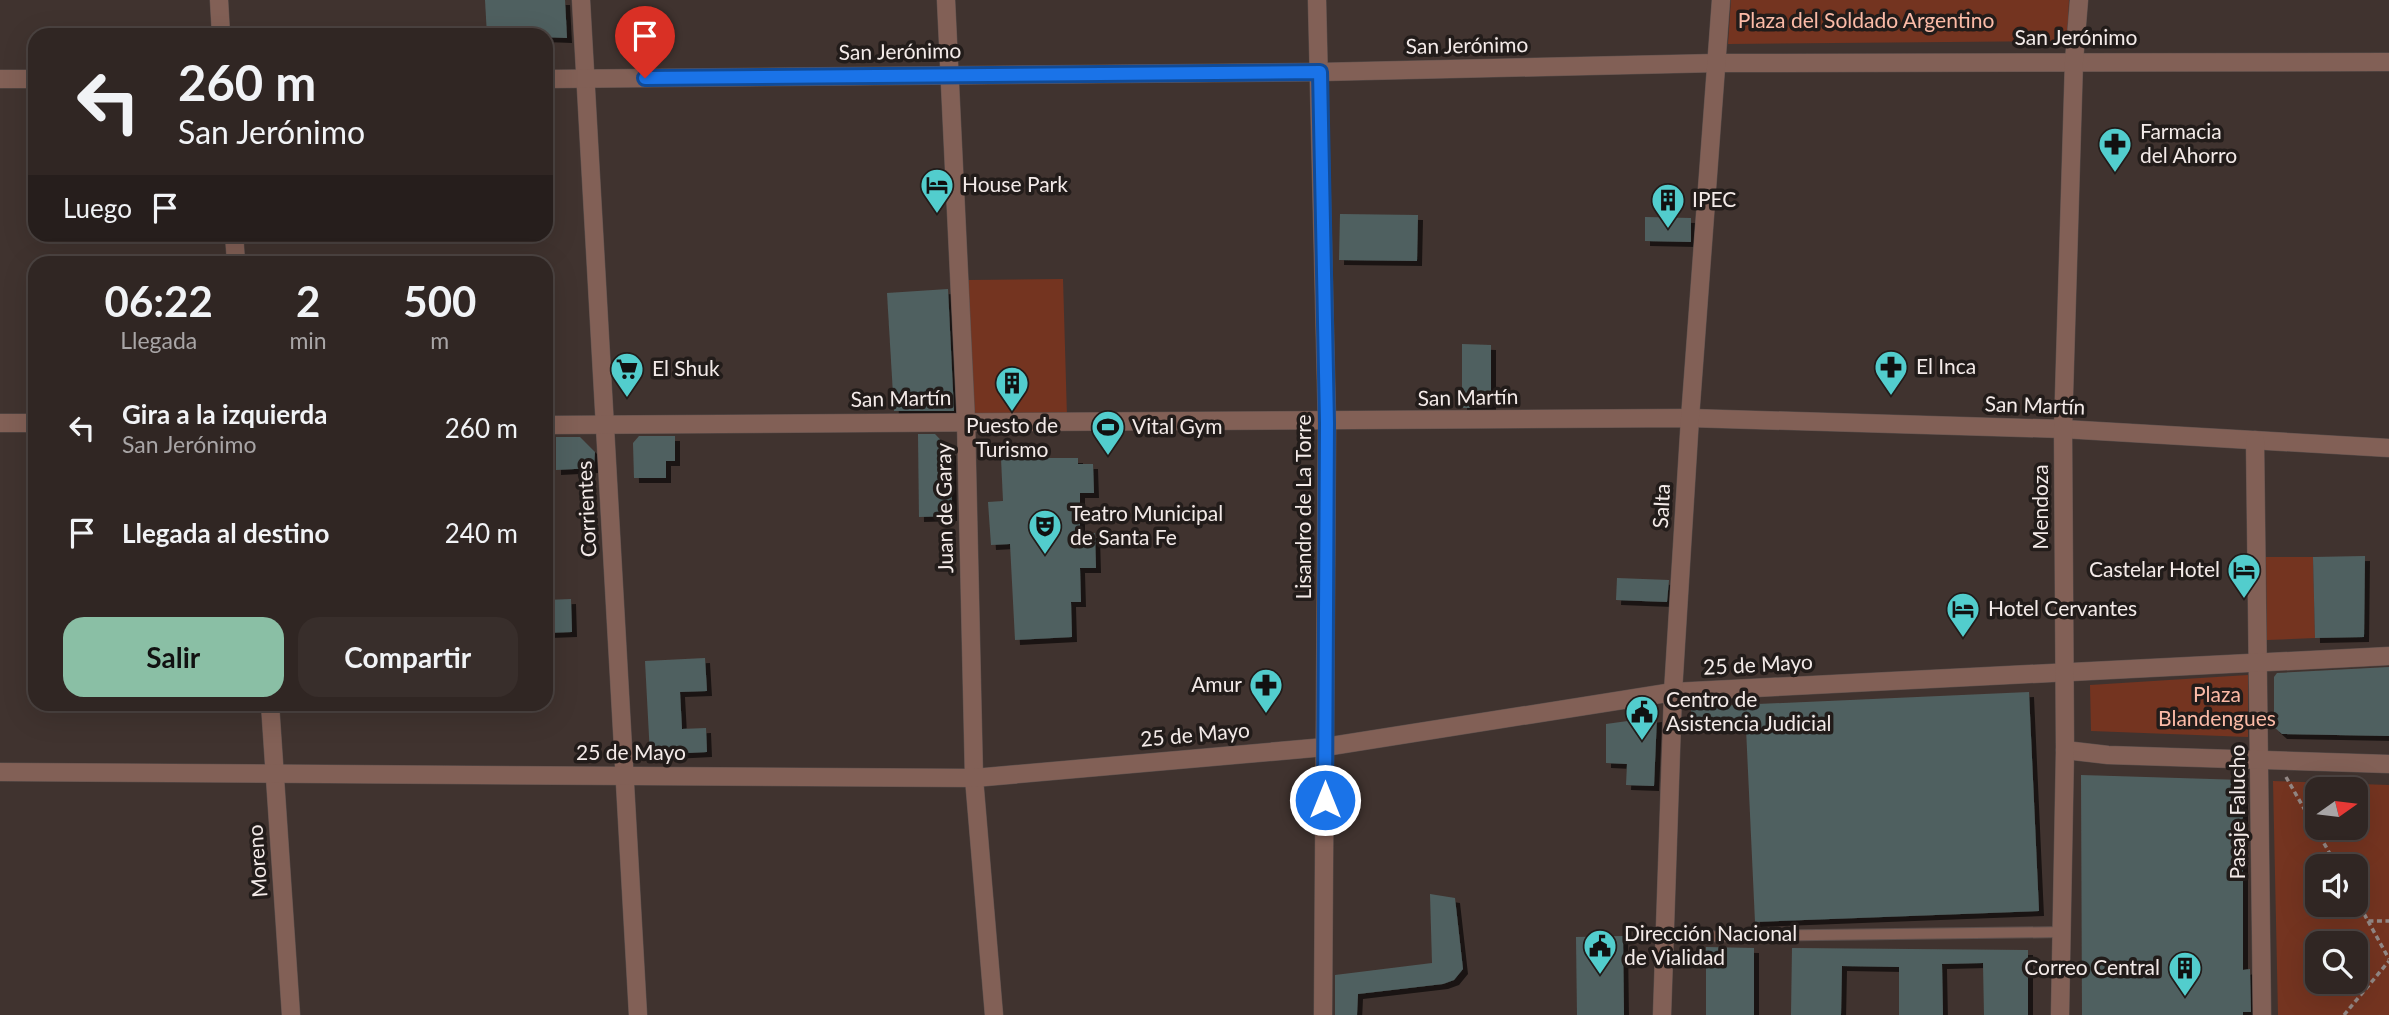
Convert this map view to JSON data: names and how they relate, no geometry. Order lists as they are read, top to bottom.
{
  "streets": {
    "street": [
      "San Jerónimo",
      "San Martín",
      "Salta",
      "Lisandro de La Torre",
      "Mendoza",
      "Juan de Garay",
      "Corrientes",
      "25 de Mayo",
      "Pasaje Falucho",
      "Moreno"
    ]
  },
  "crossings": [
    ["San Jerónimo", "Salta"],
    ["San Jerónimo", "Lisandro de La Torre"],
    ["San Jerónimo", "Mendoza"],
    ["San Jerónimo", "Juan de Garay"],
    ["San Jerónimo", "Corrientes"],
    ["San Martín", "Salta"],
    ["San Martín", "Lisandro de La Torre"],
    ["San Martín", "Mendoza"],
    ["San Martín", "Juan de Garay"],
    ["San Martín", "Corrientes"],
    ["San Martín", "Pasaje Falucho"],
    ["Salta", "25 de Mayo"],
    ["Lisandro de La Torre", "25 de Mayo"],
    ["Mendoza", "25 de Mayo"],
    ["Juan de Garay", "25 de Mayo"],
    ["Corrientes", "25 de Mayo"],
    ["25 de Mayo", "Pasaje Falucho"],
    ["25 de Mayo", "Moreno"]
  ],
  "parks": ["Plaza del Soldado Argentino", "Plaza Blandengues"],
  "places": {
    "pharmacy": ["Farmacia del Ahorro", "El Inca", "Amur"],
    "hotel": ["House Park", "Castelar Hotel", "Hotel Cervantes"],
    "building": ["IPEC", "Puesto de Turismo", "Correo Central"],
    "supermarket": ["El Shuk"],
    "sports": ["Vital Gym"],
    "theatre": ["Teatro Municipal de Santa Fe"],
    "public building": ["Centro de Asistencia Judicial", "Dirección Nacional de Vialidad"]
  },
  "north": "right",
  "page": {
    "turn": ["260 m", "San Jerónimo"],
    "then": "Luego",
    "eta": [
      "06:22",
      "Llegada",
      "2",
      "min",
      "500",
      "m"
    ],
    "list": [
      {
        "name": "Gira a la izquierda",
        "note": "San Jerónimo",
        "value": "260 m"
      },
      {
        "name": "Llegada al destino",
        "value": "240 m"
      }
    ],
    "buttons": ["Salir", "Compartir"]
  }
}
